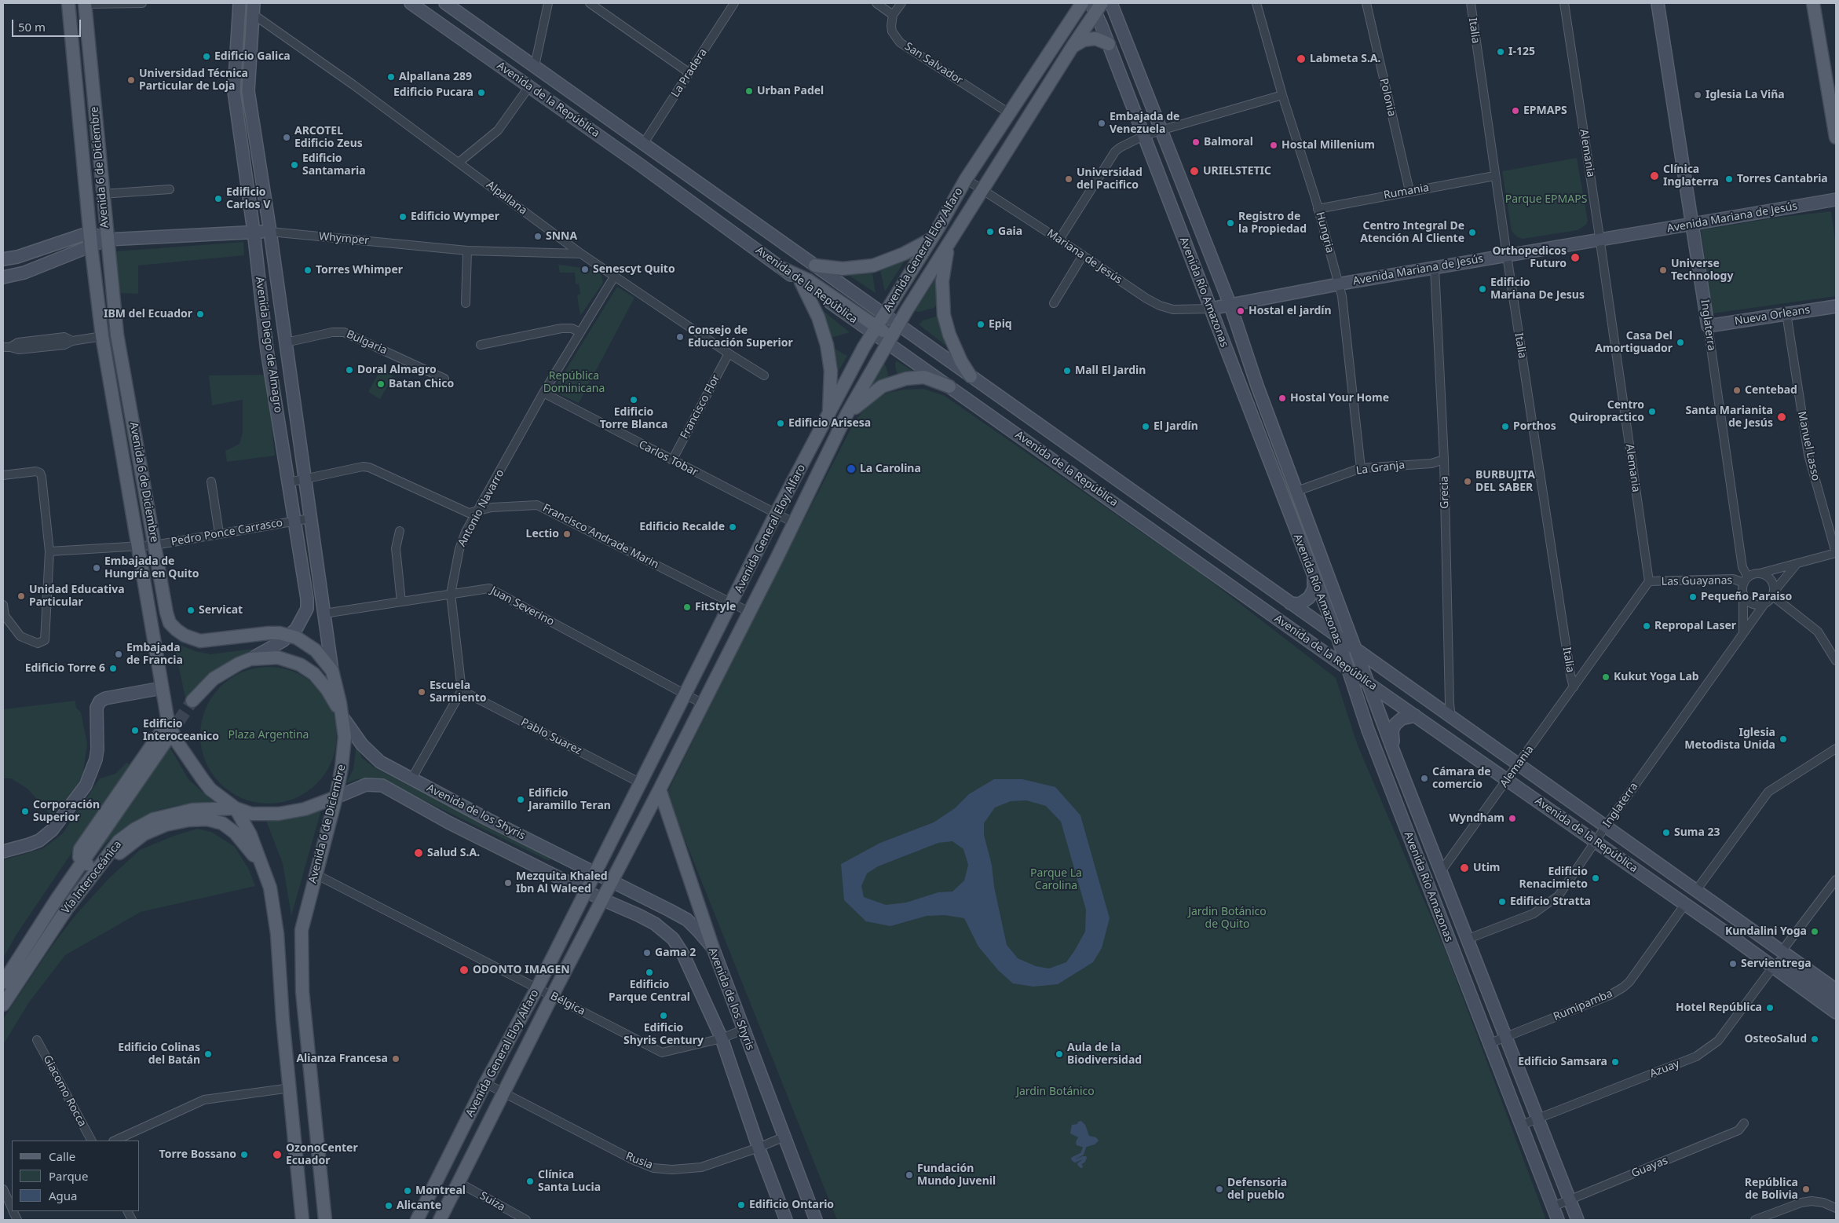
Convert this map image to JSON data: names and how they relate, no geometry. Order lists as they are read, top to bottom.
{
  "streets": {
    "main road": [
      "Avenida de la República",
      "Avenida 6 de Diciembre",
      "Avenida Mariana de Jesús",
      "Whymper",
      "Avenida General Eloy Alfaro",
      "Avenida Río Amazonas",
      "Nueva Orleans",
      "Inglaterra",
      "Avenida Diego de Almagro",
      "Avenida de los Shyris",
      "Vía Interoceánica"
    ],
    "street": [
      "Italia",
      "San Salvador",
      "La Pradera",
      "Polonia",
      "Alemania",
      "Rumania",
      "Alpallana",
      "Hungria",
      "Mariana de Jesús",
      "Bulgaria",
      "Francisco Flor",
      "Manuel Lasso",
      "Carlos Tobar",
      "La Granja",
      "Grecia",
      "Antonio Navarro",
      "Pedro Ponce Carrasco",
      "Francisco Andrade Marin",
      "Las Guayanas",
      "Juan Severino",
      "Pablo Suarez",
      "Bélgica",
      "Rumipamba",
      "Azuay",
      "Giacomo Rocca",
      "Rusia",
      "Guayas",
      "Suiza"
    ]
  },
  "crossings": [
    ["Italia", "Alemania"],
    ["Italia", "Rumania"],
    ["Italia", "Avenida Mariana de Jesús"],
    ["San Salvador", "Avenida General Eloy Alfaro"],
    ["La Pradera", "Avenida de la República"],
    ["Polonia", "Rumania"],
    ["Avenida de la República", "Alemania"],
    ["Avenida de la República", "Avenida General Eloy Alfaro"],
    ["Avenida de la República", "Avenida Río Amazonas"],
    ["Avenida de la República", "Inglaterra"],
    ["Avenida de la República", "Grecia"],
    ["Avenida de la República", "Rumipamba"],
    ["Avenida de la República", "Azuay"],
    ["Alemania", "Avenida Mariana de Jesús"],
    ["Alemania", "Avenida Río Amazonas"],
    ["Alemania", "Las Guayanas"],
    ["Avenida 6 de Diciembre", "Whymper"],
    ["Avenida 6 de Diciembre", "Avenida Diego de Almagro"],
    ["Avenida 6 de Diciembre", "Pedro Ponce Carrasco"],
    ["Avenida 6 de Diciembre", "Avenida de los Shyris"],
    ["Avenida 6 de Diciembre", "Vía Interoceánica"],
    ["Avenida 6 de Diciembre", "Bélgica"],
    ["Rumania", "Hungria"],
    ["Alpallana", "Whymper"],
    ["Alpallana", "Avenida Diego de Almagro"],
    ["Alpallana", "Francisco Flor"],
    ["Alpallana", "Antonio Navarro"],
    ["Avenida Mariana de Jesús", "Hungria"],
    ["Avenida Mariana de Jesús", "Mariana de Jesús"],
    ["Avenida Mariana de Jesús", "Avenida Río Amazonas"],
    ["Avenida Mariana de Jesús", "Inglaterra"],
    ["Avenida Mariana de Jesús", "Grecia"],
    ["Hungria", "La Granja"],
    ["Whymper", "Avenida Diego de Almagro"],
    ["Avenida General Eloy Alfaro", "Mariana de Jesús"],
    ["Avenida General Eloy Alfaro", "Avenida Río Amazonas"],
    ["Avenida General Eloy Alfaro", "Carlos Tobar"],
    ["Avenida General Eloy Alfaro", "Francisco Andrade Marin"],
    ["Avenida General Eloy Alfaro", "Juan Severino"],
    ["Avenida General Eloy Alfaro", "Pablo Suarez"],
    ["Avenida General Eloy Alfaro", "Avenida de los Shyris"],
    ["Avenida General Eloy Alfaro", "Bélgica"],
    ["Avenida General Eloy Alfaro", "Rusia"],
    ["Avenida General Eloy Alfaro", "Suiza"],
    ["Mariana de Jesús", "Avenida Río Amazonas"],
    ["Avenida Río Amazonas", "Inglaterra"],
    ["Avenida Río Amazonas", "La Granja"],
    ["Avenida Río Amazonas", "Rumipamba"],
    ["Avenida Río Amazonas", "Azuay"],
    ["Avenida Río Amazonas", "Guayas"],
    ["Nueva Orleans", "Inglaterra"],
    ["Nueva Orleans", "Manuel Lasso"],
    ["Inglaterra", "Las Guayanas"],
    ["Bulgaria", "Avenida Diego de Almagro"],
    ["Avenida Diego de Almagro", "Pedro Ponce Carrasco"],
    ["Avenida Diego de Almagro", "Francisco Andrade Marin"],
    ["Avenida Diego de Almagro", "Juan Severino"],
    ["Francisco Flor", "Carlos Tobar"],
    ["Carlos Tobar", "Antonio Navarro"],
    ["La Granja", "Grecia"],
    ["Antonio Navarro", "Francisco Andrade Marin"],
    ["Antonio Navarro", "Juan Severino"],
    ["Antonio Navarro", "Pablo Suarez"],
    ["Avenida de los Shyris", "Vía Interoceánica"],
    ["Avenida de los Shyris", "Bélgica"],
    ["Avenida de los Shyris", "Rusia"]
  ],
  "parks": [
    "Parque EPMAPS",
    "República Dominicana",
    "Plaza Argentina",
    "Parque La Carolina",
    "Jardin Botánico de Quito",
    "Jardin Botánico"
  ],
  "places": [
    "I-125",
    "Edificio Galica",
    "Labmeta S.A.",
    "Alpallana 289",
    "Universidad Técnica Particular de Loja",
    "Urban Padel",
    "Edificio Pucara",
    "Iglesia La Viña",
    "EPMAPS",
    "Embajada de Venezuela",
    "ARCOTEL Edificio Zeus",
    "Balmoral",
    "Hostal Millenium",
    "Edificio Santamaria",
    "URIELSTETIC",
    "Clínica Inglaterra",
    "Universidad del Pacifico",
    "Torres Cantabria",
    "Edificio Carlos V",
    "Edificio Wymper",
    "Registro de la Propiedad",
    "Gaia",
    "Centro Integral De Atención Al Cliente",
    "SNNA",
    "Orthopedicos Futuro",
    "Senescyt Quito",
    "Torres Whimper",
    "Universe Technology",
    "Edificio Mariana De Jesus",
    "Hostal el jardín",
    "IBM del Ecuador",
    "Epiq",
    "Consejo de Educación Superior",
    "Casa Del Amortiguador",
    "Doral Almagro",
    "Mall El Jardin",
    "Batan Chico",
    "Centebad",
    "Hostal Your Home",
    "Edificio Torre Blanca",
    "Centro Quiropractico",
    "Santa Marianita de Jesús",
    "Edificio Arisesa",
    "El Jardín",
    "Porthos",
    "La Carolina",
    "BURBUJITA DEL SABER",
    "Edificio Recalde",
    "Lectio",
    "Embajada de Hungría en Quito",
    "Unidad Educativa Particular",
    "Pequeño Paraiso",
    "FitStyle",
    "Servicat",
    "Repropal Laser",
    "Embajada de Francia",
    "Edificio Torre 6",
    "Kukut Yoga Lab",
    "Escuela Sarmiento",
    "Edificio Interoceanico",
    "Iglesia Metodista Unida",
    "Cámara de comercio",
    "Edificio Jaramillo Teran",
    "Corporación Superior",
    "Wyndham",
    "Suma 23",
    "Salud S.A.",
    "Utim",
    "Edificio Renacimieto",
    "Mezquita Khaled Ibn Al Waleed",
    "Edificio Stratta",
    "Kundalini Yoga",
    "Gama 2",
    "Servientrega",
    "ODONTO IMAGEN",
    "Edificio Parque Central",
    "Hotel República",
    "Edificio Shyris Century",
    "OsteoSalud",
    "Edificio Colinas del Batán",
    "Aula de la Biodiversidad",
    "Alianza Francesa",
    "Edificio Samsara",
    "Torre Bossano",
    "OzonoCenter Ecuador",
    "Fundación Mundo Juvenil",
    "Clínica Santa Lucia",
    "Defensoria del pueblo",
    "República de Bolivia",
    "Montreal",
    "Edificio Ontario",
    "Alicante"
  ],
  "legend": ["Calle", "Parque", "Agua"],
  "scale_bar": "50 m"
}
